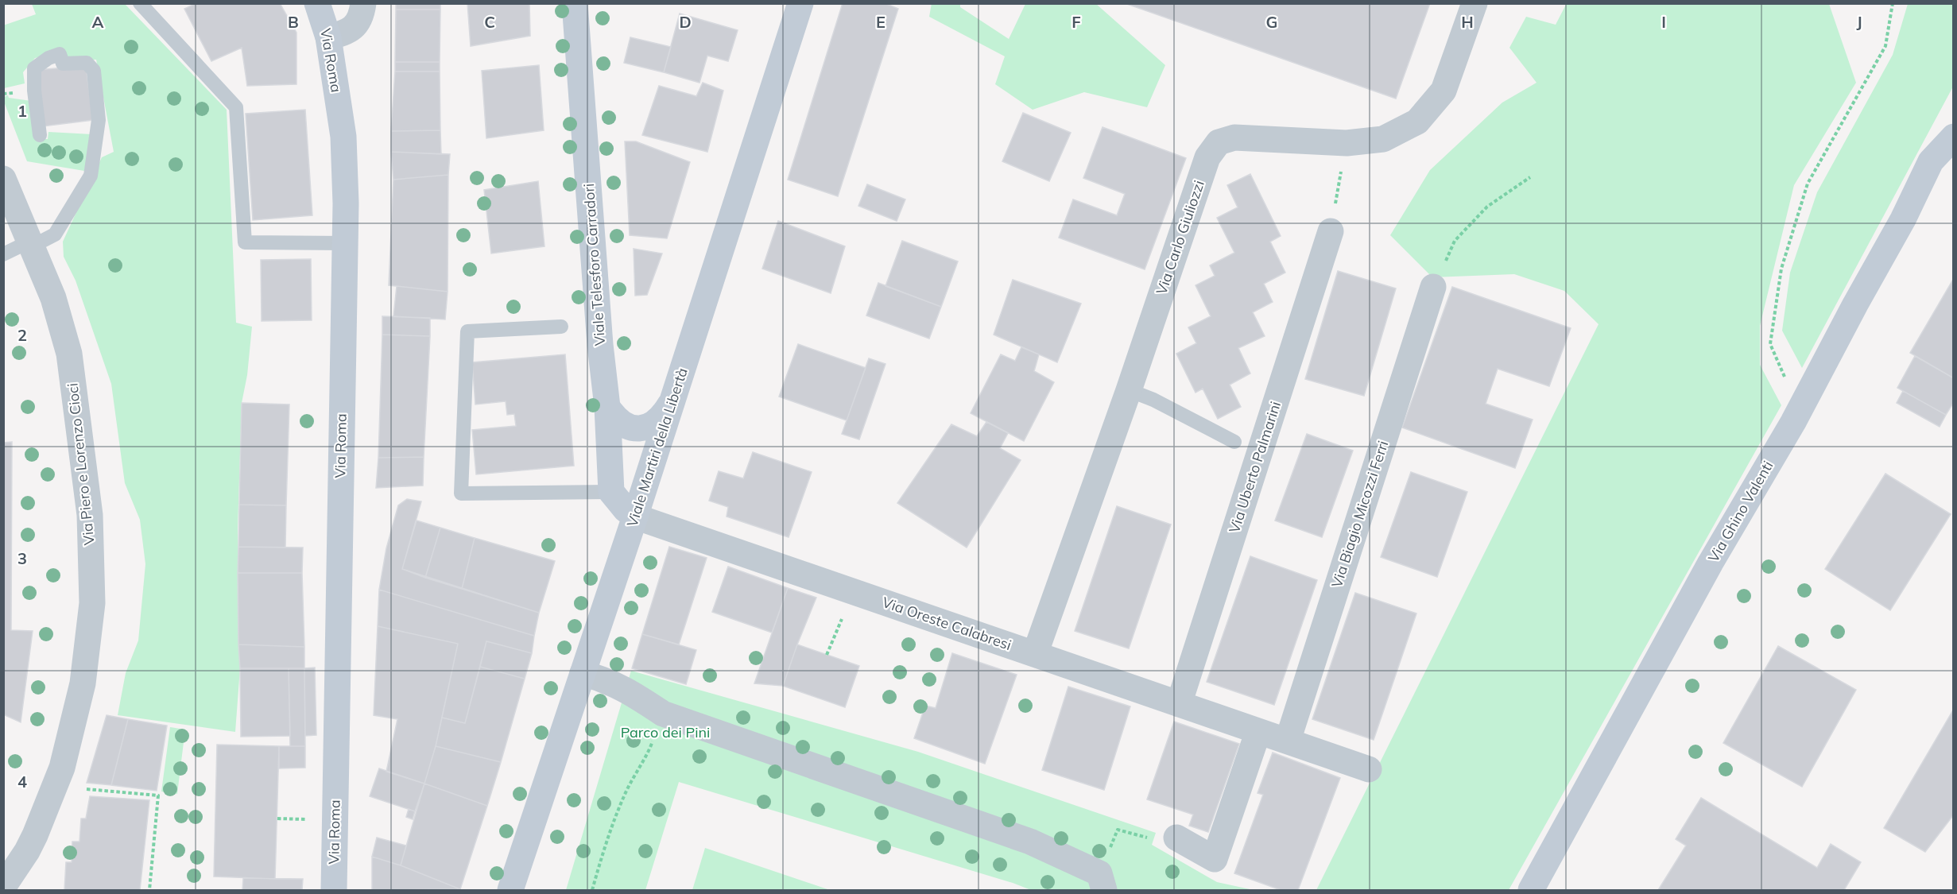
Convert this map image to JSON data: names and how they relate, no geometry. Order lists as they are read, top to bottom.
{
  "streets": {
    "main road": [
      "Via Roma",
      "Viale Telesforo Carradori",
      "Viale Martiri della Libertà",
      "Via Ghino Valenti"
    ],
    "street": [
      "Via Carlo Giuliozzi",
      "Via Piero e Lorenzo Cioci",
      "Via Uberto Palmarini",
      "Via Biagio Micozzi Ferri",
      "Via Oreste Calabresi"
    ]
  },
  "crossings": [
    ["Via Carlo Giuliozzi", "Via Oreste Calabresi"],
    ["Viale Martiri della Libertà", "Via Oreste Calabresi"],
    ["Via Uberto Palmarini", "Via Oreste Calabresi"],
    ["Via Biagio Micozzi Ferri", "Via Oreste Calabresi"]
  ],
  "parks": ["Parco dei Pini"],
  "grid": {
    "columns": [
      "A",
      "B",
      "C",
      "D",
      "E",
      "F",
      "G",
      "H",
      "I",
      "J"
    ],
    "rows": [
      "1",
      "2",
      "3",
      "4"
    ]
  }
}
